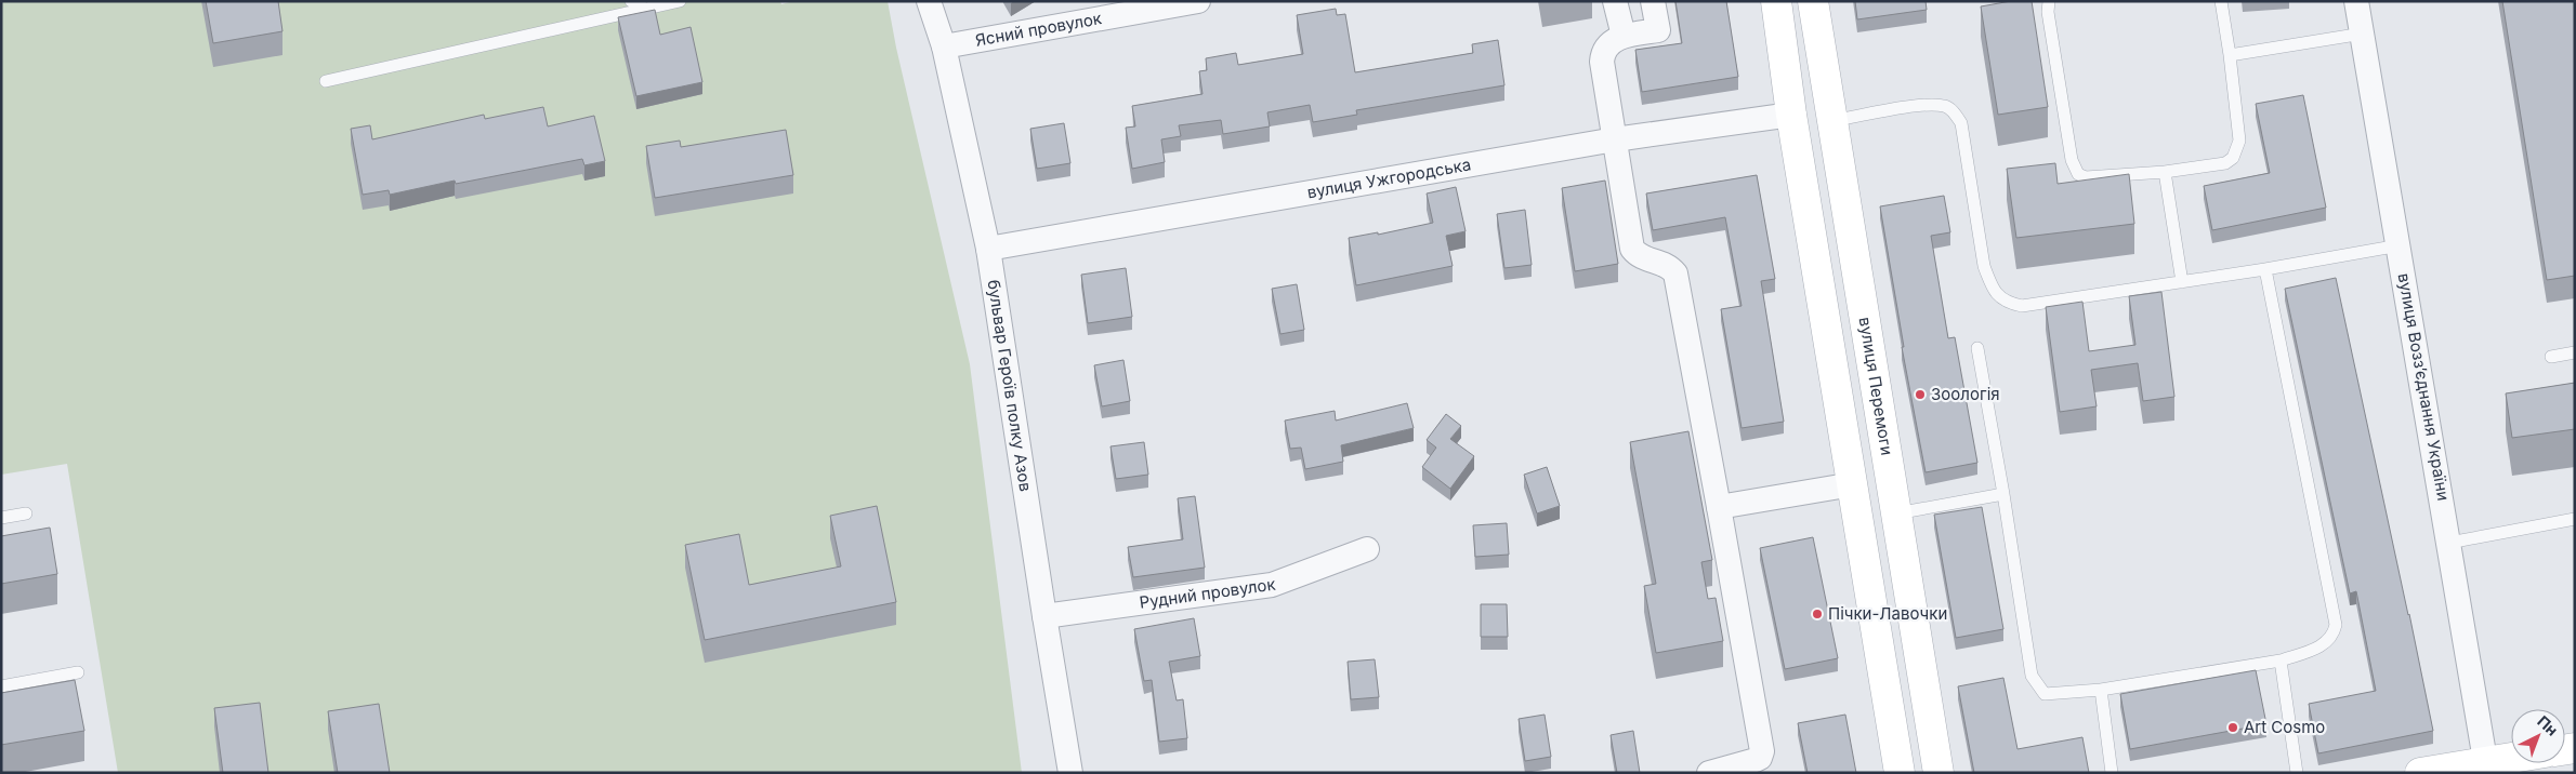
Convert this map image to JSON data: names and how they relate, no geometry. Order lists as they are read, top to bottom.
{
  "streets": {
    "main road": ["вулиця Перемоги"],
    "street": [
      "Ясний провулок",
      "вулиця Ужгородська",
      "бульвар Героїв полку Азов",
      "вулиця Воззʼєднання України",
      "Рудний провулок"
    ]
  },
  "crossings": [
    ["Ясний провулок", "бульвар Героїв полку Азов"],
    ["вулиця Ужгородська", "бульвар Героїв полку Азов"],
    ["бульвар Героїв полку Азов", "Рудний провулок"]
  ],
  "places": ["Зоологія", "Пічки-Лавочки", "Art Cosmo"],
  "north": "top right"
}
